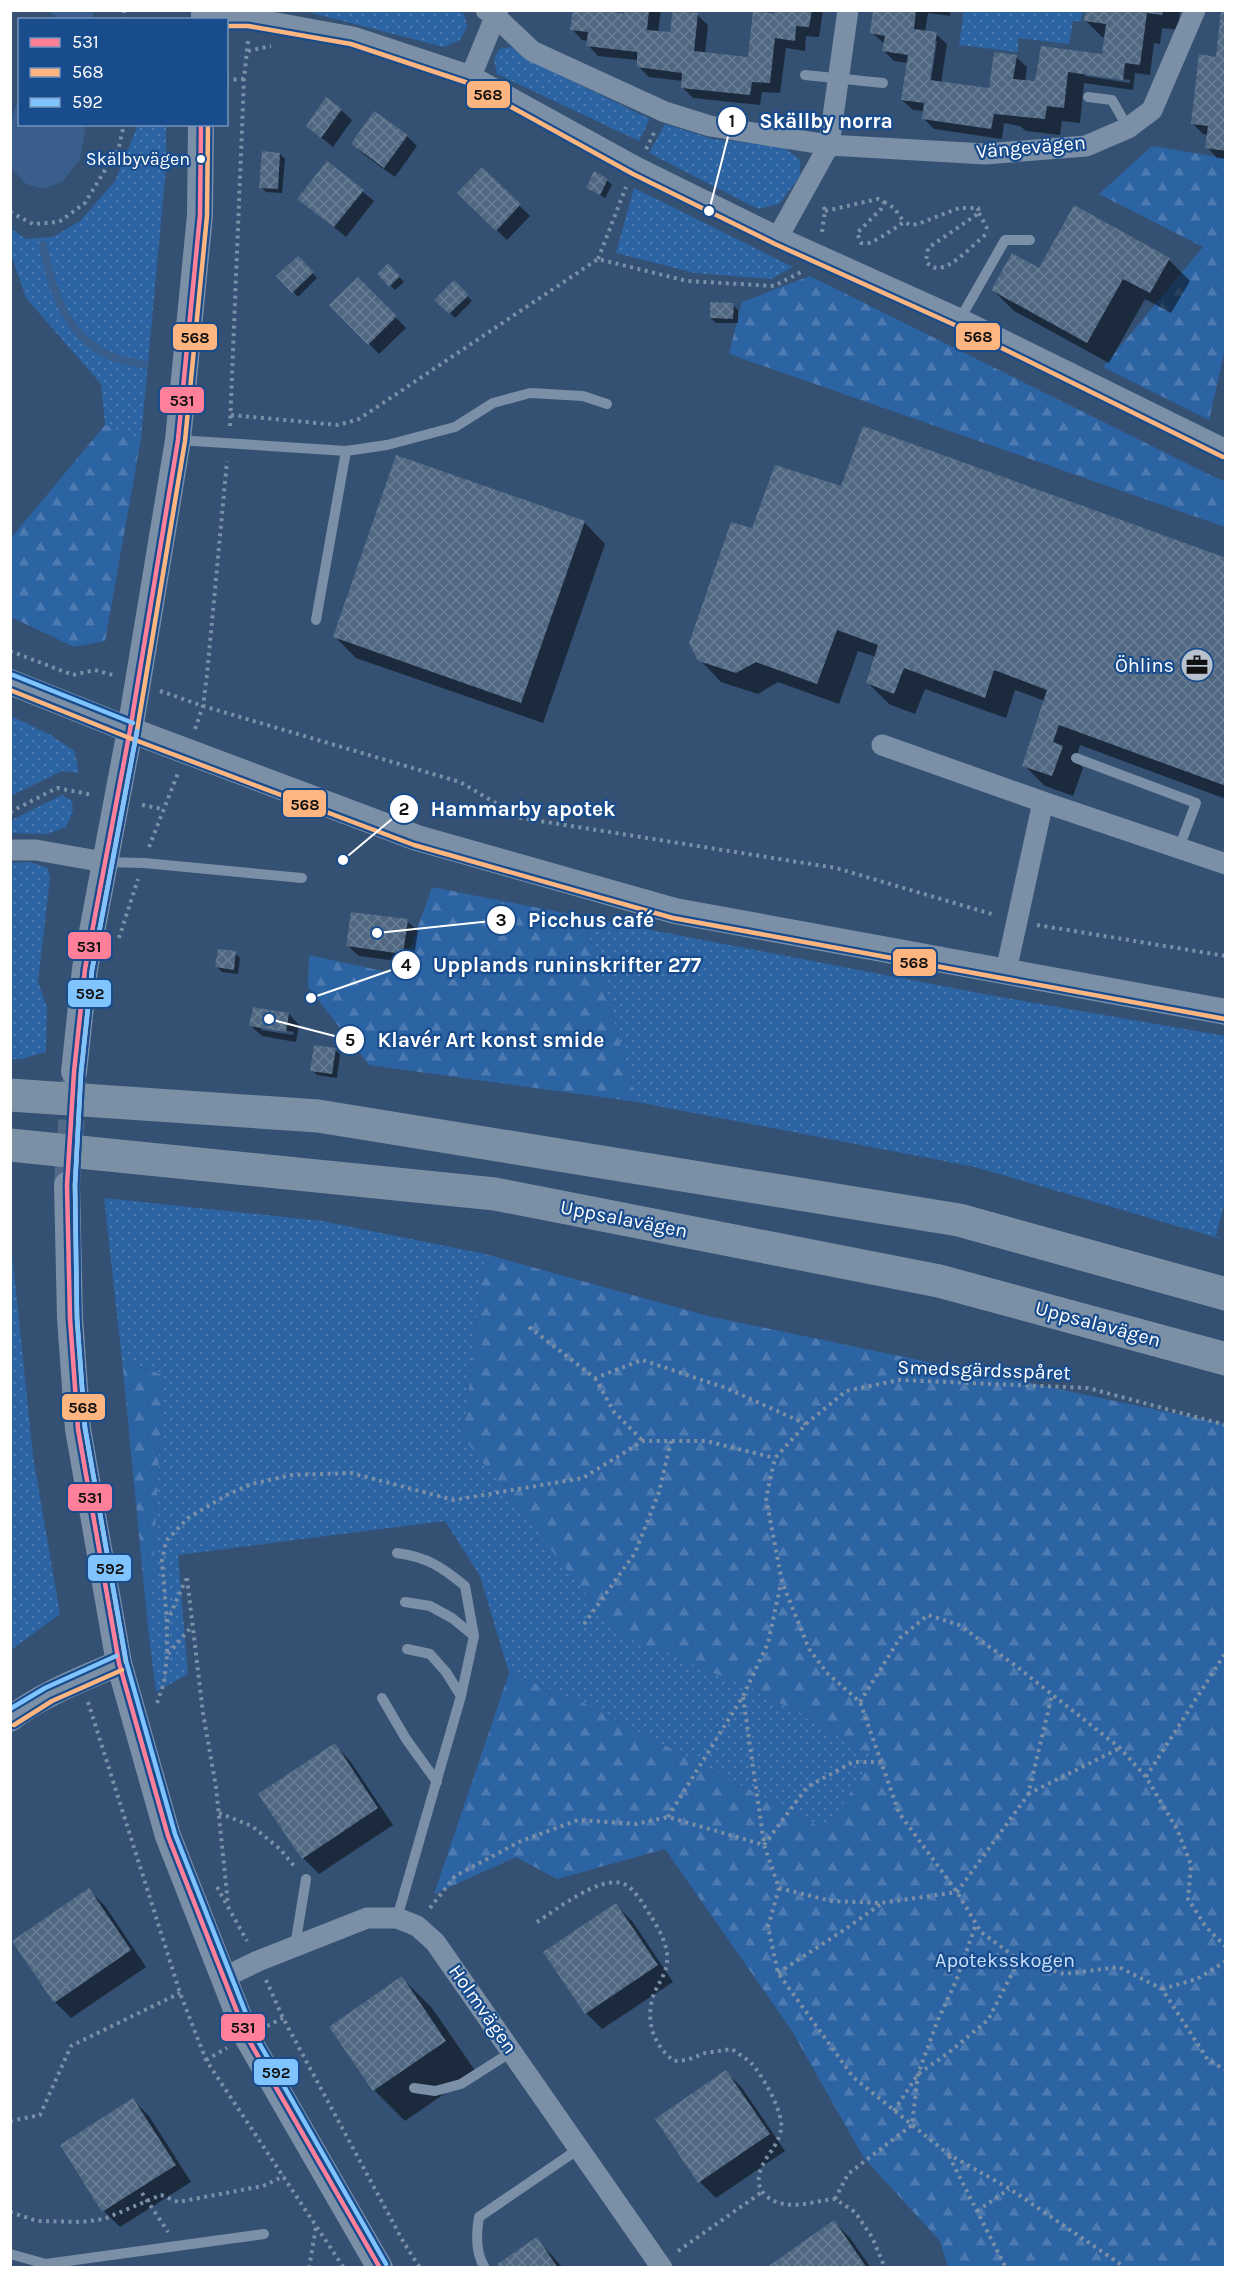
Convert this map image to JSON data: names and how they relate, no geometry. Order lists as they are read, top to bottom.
{
  "streets": {
    "highway": ["Uppsalavägen"],
    "street": ["Vängevägen", "Holmvägen"],
    "path": ["Smedsgärdsspåret"]
  },
  "parks": ["Apoteksskogen"],
  "places": {
    "other": [
      "Skälbyvägen",
      "Skällby norra",
      "Hammarby apotek",
      "Picchus café",
      "Upplands runinskrifter 277",
      "Klavér Art konst smide"
    ],
    "office": ["Öhlins"]
  },
  "lines": ["transit line 568", "transit line 531", "transit line 592"],
  "legend": ["531", "568", "592"]
}
